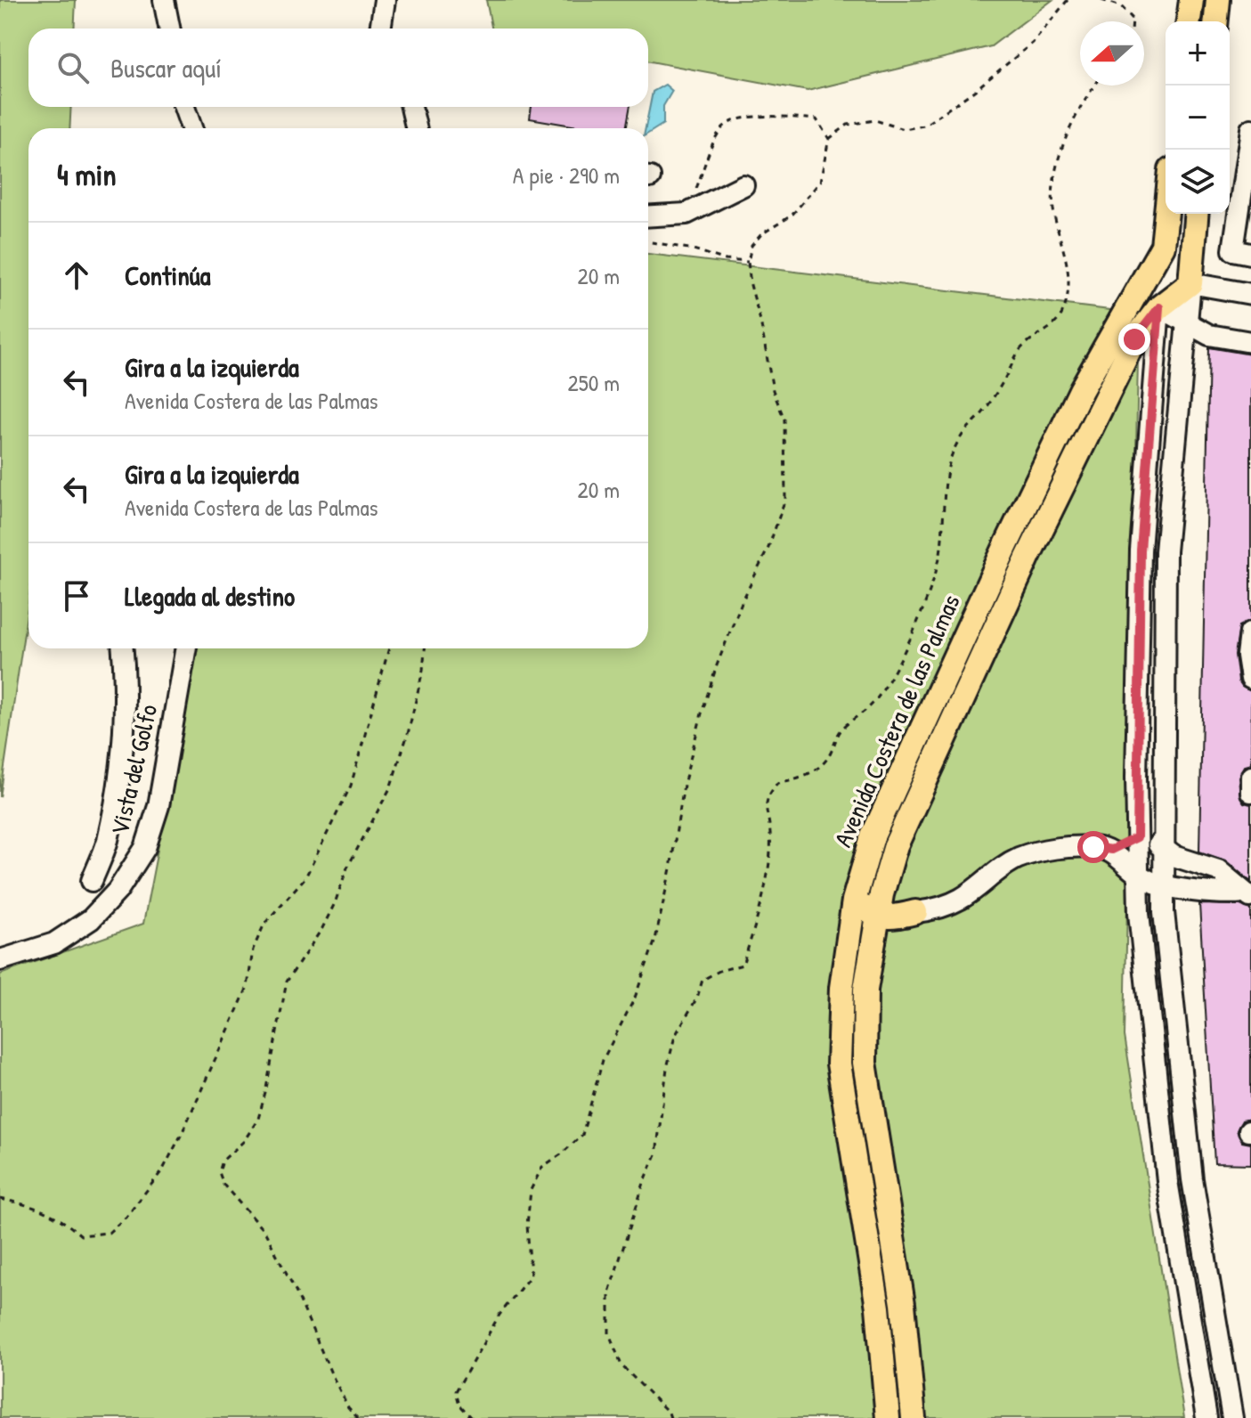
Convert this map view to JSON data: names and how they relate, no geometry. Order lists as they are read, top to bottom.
{
  "streets": {
    "main road": ["Avenida Costera de las Palmas"],
    "street": ["Vista del Golfo"]
  },
  "north": "left",
  "page": {
    "map_buttons": ["+", "−"],
    "search": "Buscar aquí",
    "heading": ["4 min", "A pie · 290 m"],
    "list": [
      ["Continúa", "20 m"],
      ["Gira a la izquierda", "Avenida Costera de las Palmas", "250 m"],
      ["Gira a la izquierda", "Avenida Costera de las Palmas", "20 m"],
      "Llegada al destino"
    ]
  }
}
